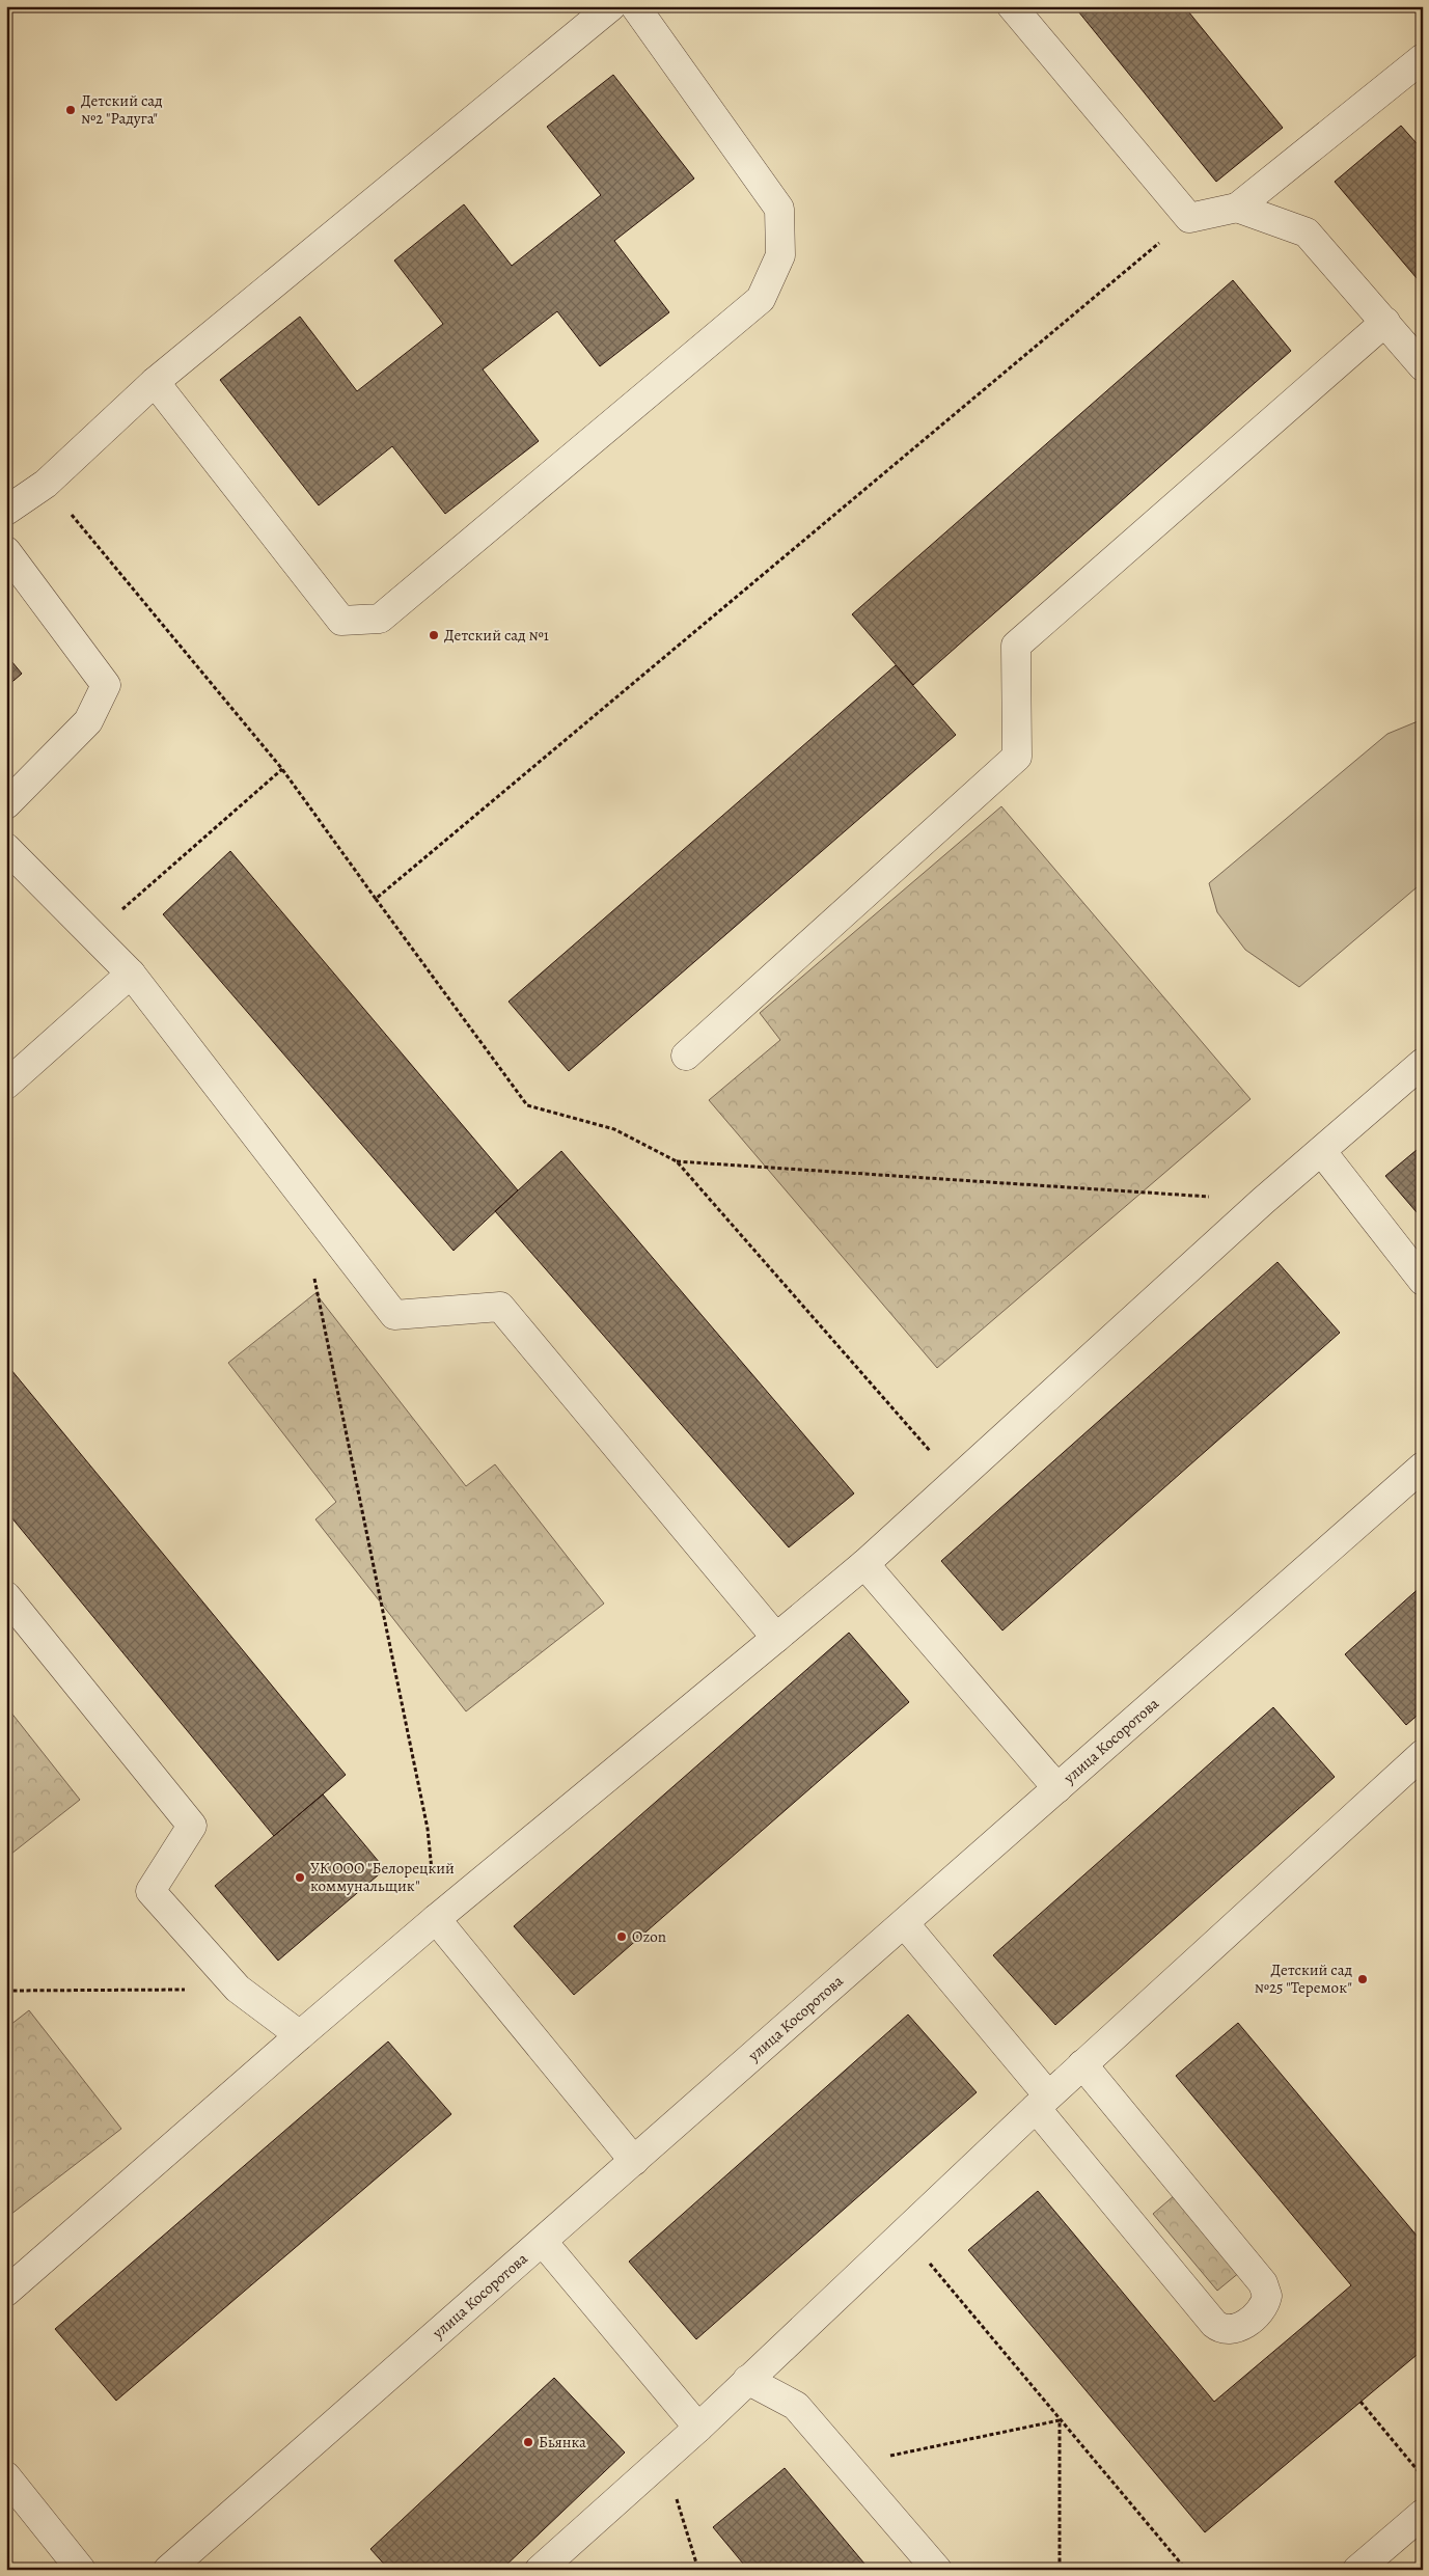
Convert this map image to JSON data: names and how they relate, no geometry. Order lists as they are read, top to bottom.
{
  "streets": {
    "street": ["улица Косоротова"]
  },
  "places": [
    "Детский сад №2 \"Радуга\"",
    "Детский сад №1",
    "УК ООО \"Белорецкий коммунальщик\"",
    "Ozon",
    "Детский сад №25 \"Теремок\"",
    "Бьянка"
  ]
}
